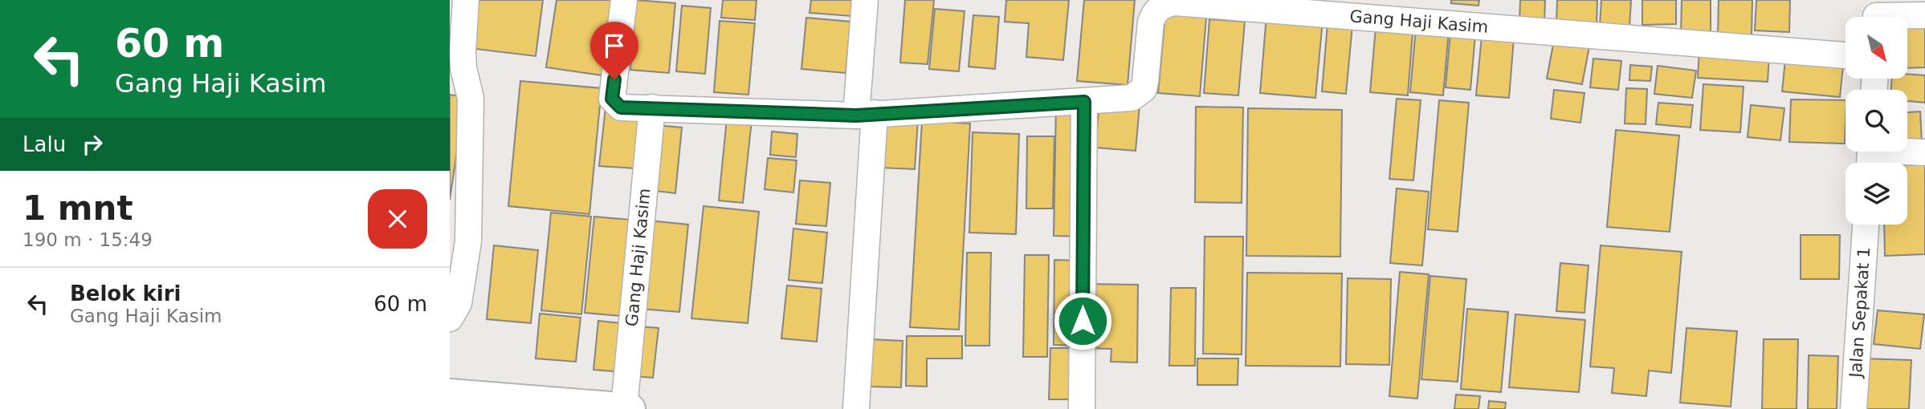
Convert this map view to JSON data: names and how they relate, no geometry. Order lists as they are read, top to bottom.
{
  "streets": {
    "street": ["Gang Haji Kasim", "Jalan Sepakat 1"]
  },
  "north": "bottom right",
  "page": {
    "turn": ["60 m", "Gang Haji Kasim"],
    "then": "Lalu",
    "heading": ["1 mnt", "190 m · 15:49"],
    "list": [
      {
        "name": "Belok kiri",
        "note": "Gang Haji Kasim",
        "value": "60 m"
      }
    ]
  }
}
